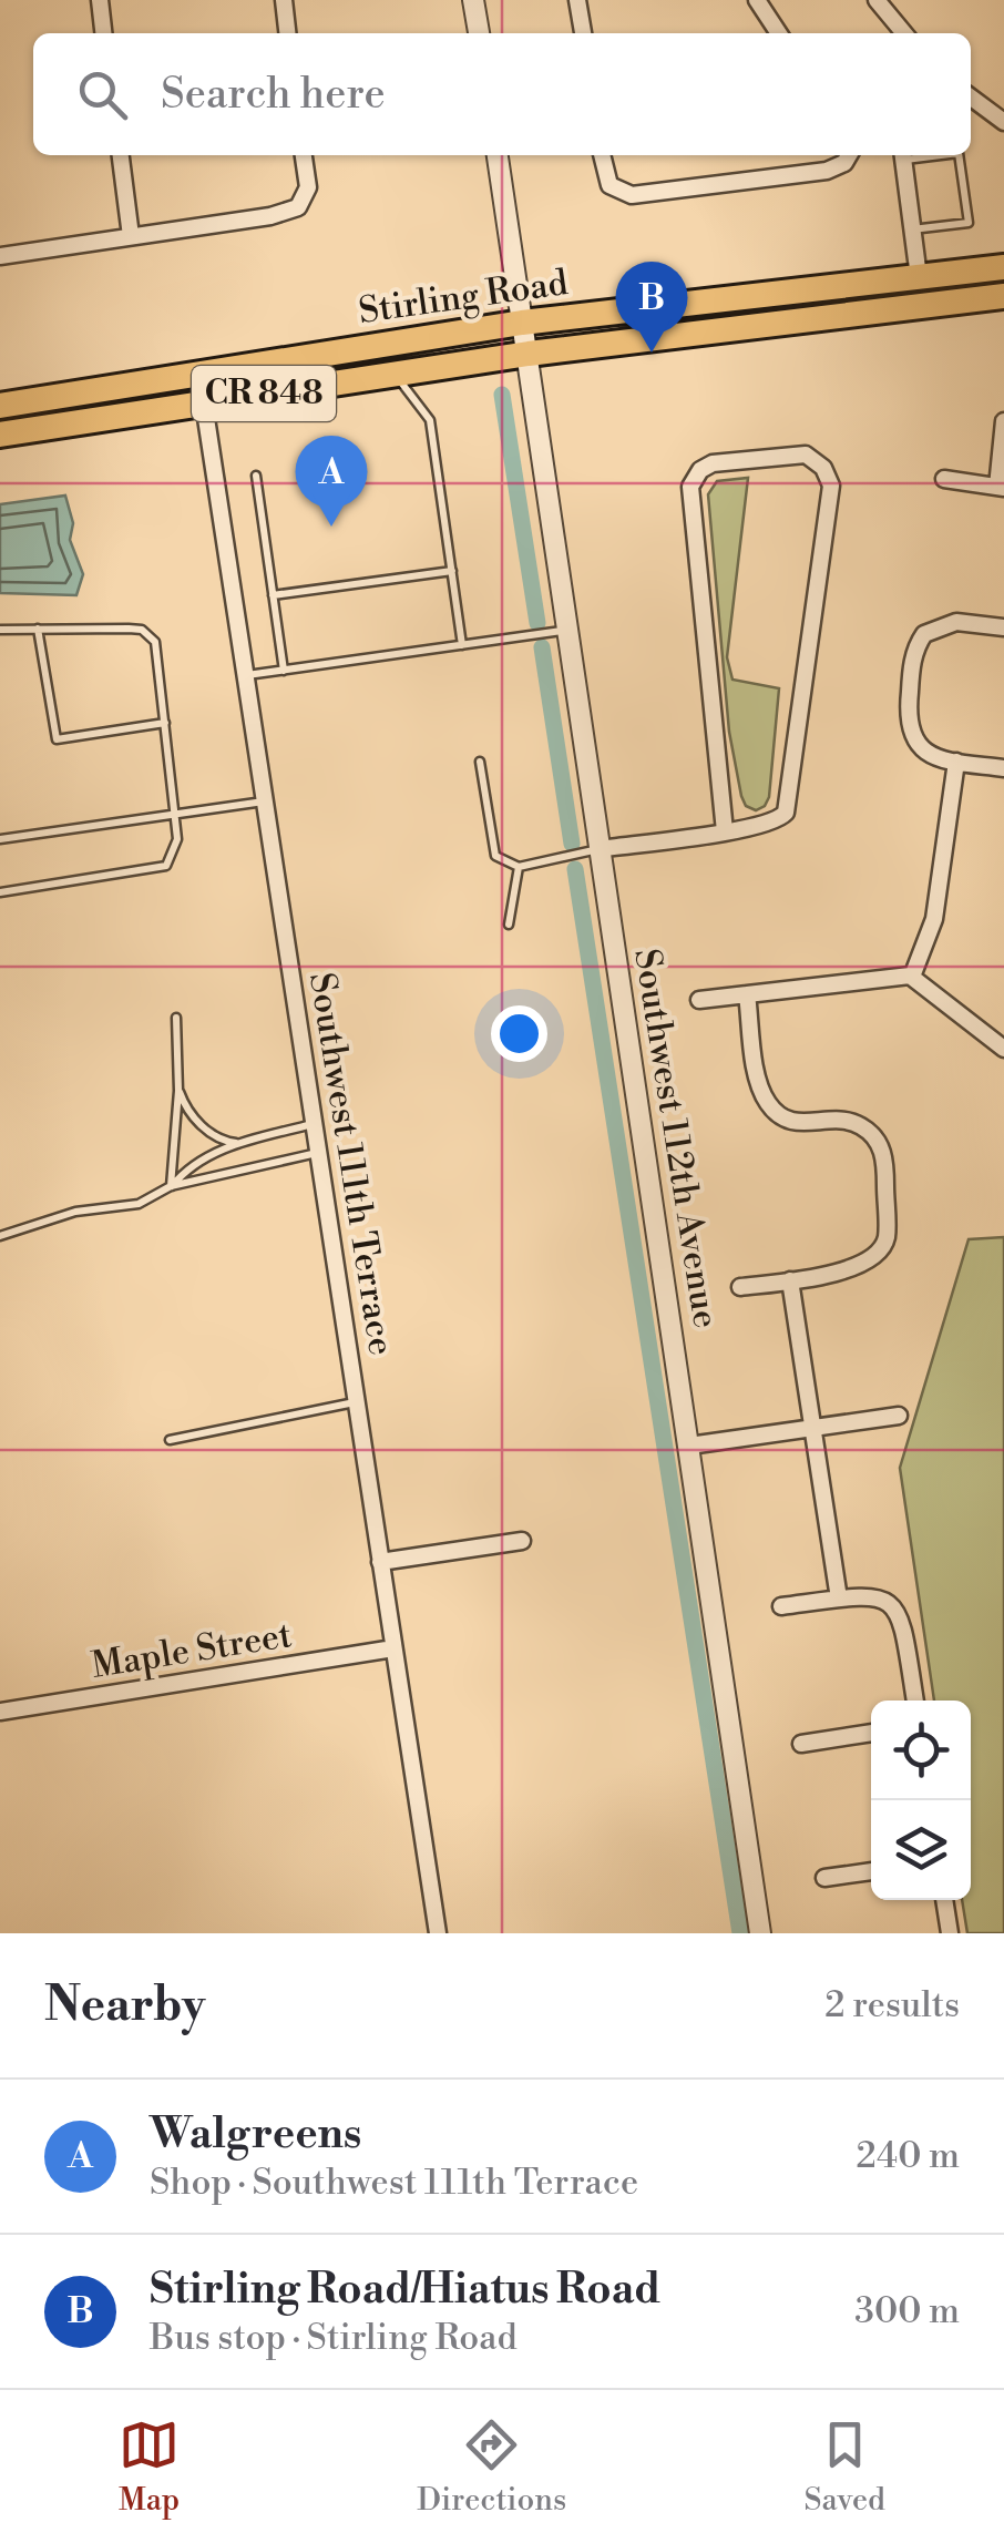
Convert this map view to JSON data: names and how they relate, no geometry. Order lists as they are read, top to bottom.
{
  "streets": {
    "main road": ["Stirling Road", "CR 848"],
    "street": ["Southwest 112th Avenue", "Southwest 111th Terrace", "Maple Street"]
  },
  "crossings": [
    ["Stirling Road", "Southwest 112th Avenue"],
    ["Stirling Road", "Southwest 111th Terrace"],
    ["Southwest 111th Terrace", "Maple Street"]
  ],
  "page": {
    "search": "Search here",
    "pins": ["B", "A"],
    "heading": ["Nearby", "2 results"],
    "list": [
      {
        "mark": "A",
        "name": "Walgreens",
        "note": "Shop · Southwest 111th Terrace",
        "value": "240 m"
      },
      {
        "mark": "B",
        "name": "Stirling Road/Hiatus Road",
        "note": "Bus stop · Stirling Road",
        "value": "300 m"
      }
    ],
    "nav": ["Map", "Directions", "Saved"]
  }
}
